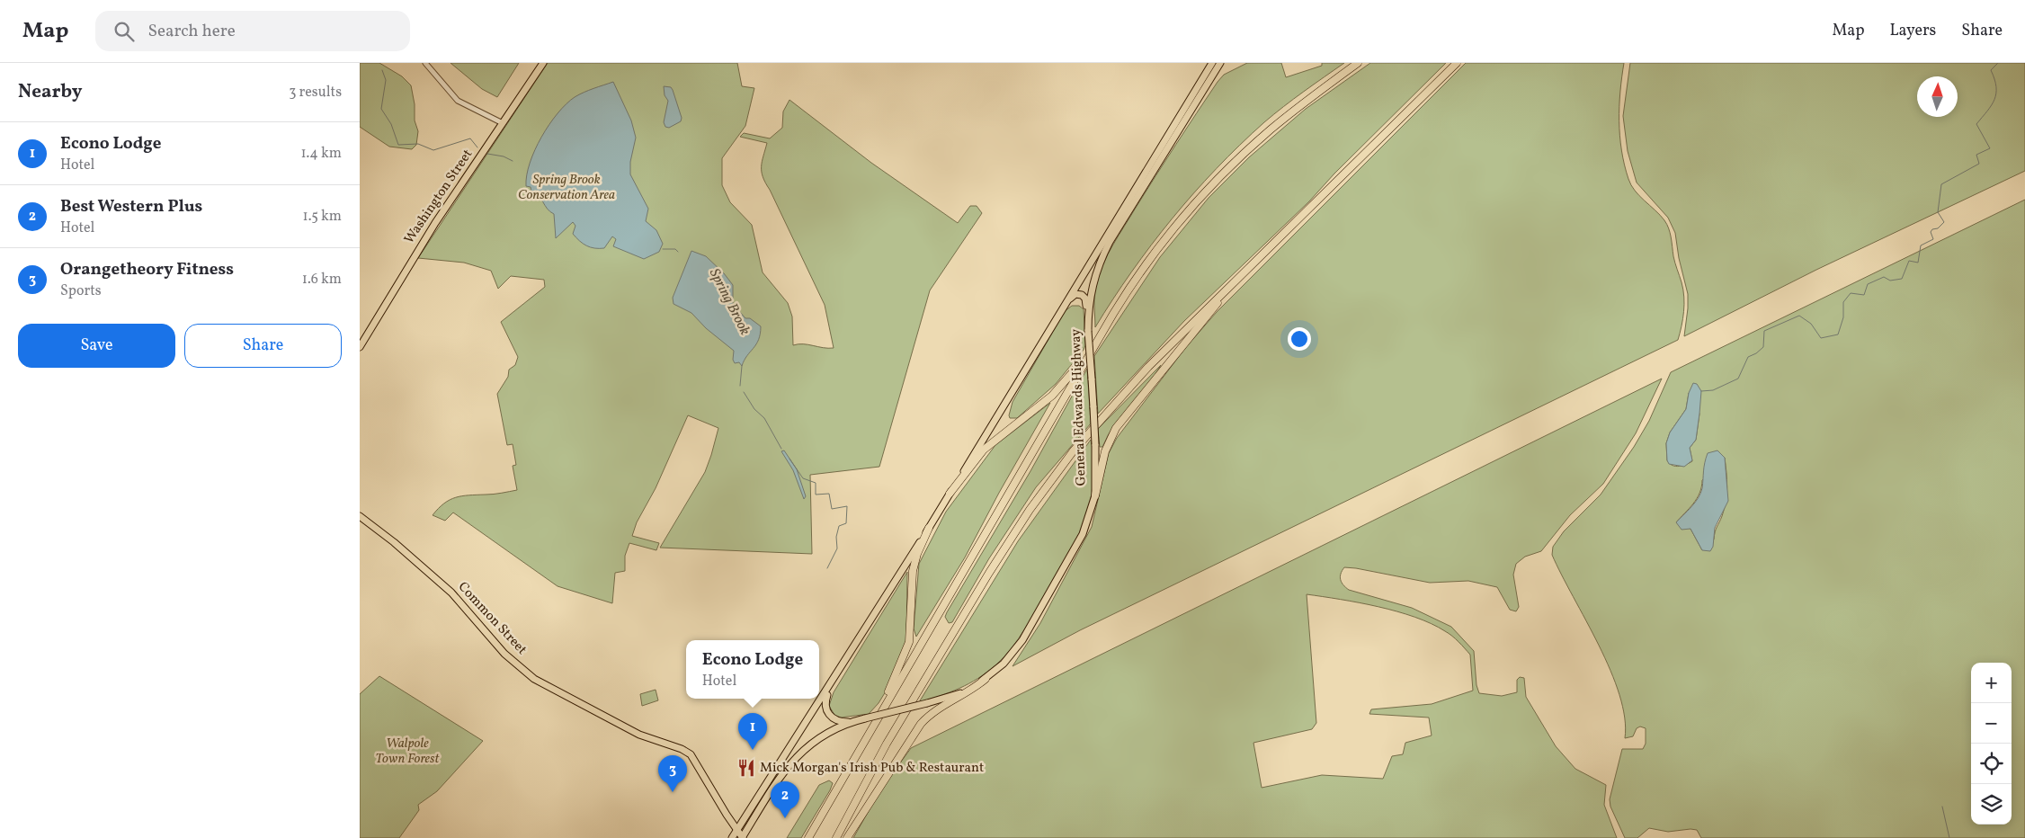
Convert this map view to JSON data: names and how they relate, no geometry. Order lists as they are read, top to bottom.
{
  "streets": {
    "main road": ["Washington Street", "General Edwards Highway", "Common Street"]
  },
  "crossings": [
    ["General Edwards Highway", "Common Street"]
  ],
  "water": ["Spring Brook"],
  "parks": ["Spring Brook Conservation Area", "Walpole Town Forest"],
  "places": {
    "restaurant": ["Mick Morgan's Irish Pub & Restaurant"]
  },
  "north": "top",
  "page": {
    "header": "Map",
    "search": "Search here",
    "nav": ["Map", "Layers", "Share"],
    "heading": ["Nearby", "3 results"],
    "list": [
      {
        "mark": "1",
        "name": "Econo Lodge",
        "note": "Hotel",
        "value": "1.4 km"
      },
      {
        "mark": "2",
        "name": "Best Western Plus",
        "note": "Hotel",
        "value": "1.5 km"
      },
      {
        "mark": "3",
        "name": "Orangetheory Fitness",
        "note": "Sports",
        "value": "1.6 km"
      }
    ],
    "buttons": ["Save", "Share"],
    "popup": ["Econo Lodge", "Hotel"],
    "map_buttons": ["+", "−"],
    "pins": ["1", "3", "2"]
  }
}
